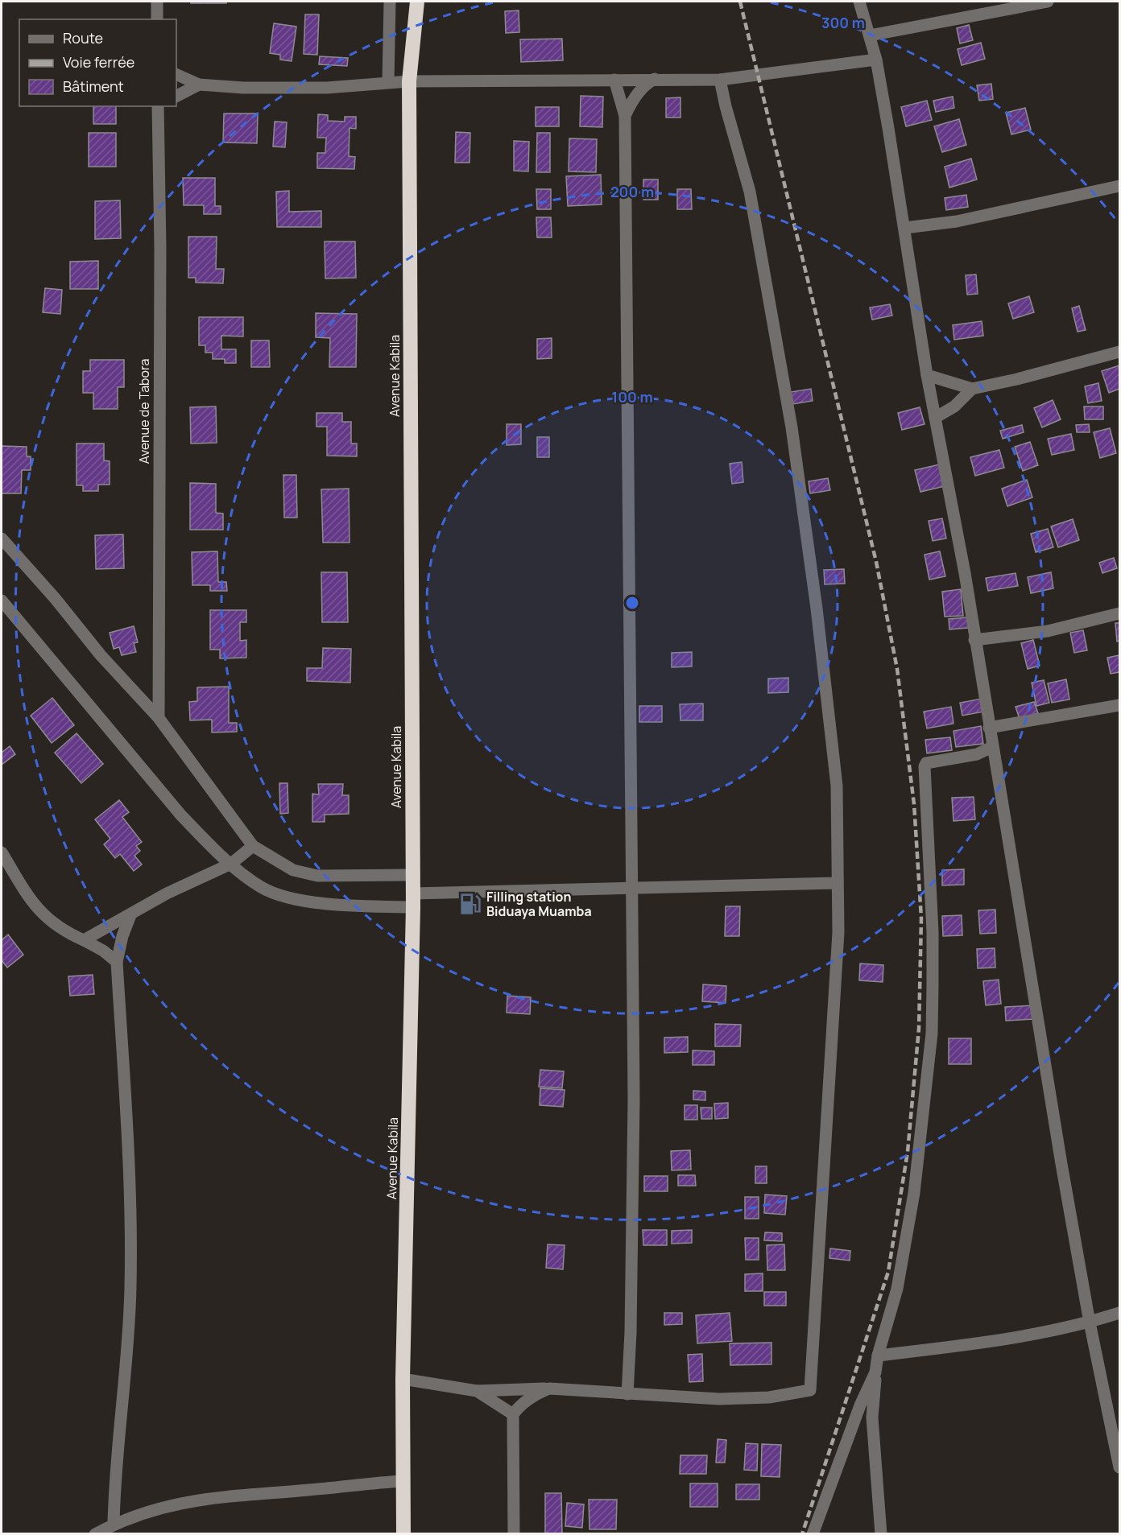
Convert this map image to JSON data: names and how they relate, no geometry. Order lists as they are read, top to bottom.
{
  "streets": {
    "highway": ["Avenue Kabila"],
    "street": ["Avenue de Tabora"]
  },
  "places": {
    "fuel station": ["Filling station Biduaya Muamba"]
  },
  "legend": ["Route", "Voie ferrée", "Bâtiment"],
  "rings": ["300 m", "200 m", "100 m"]
}
